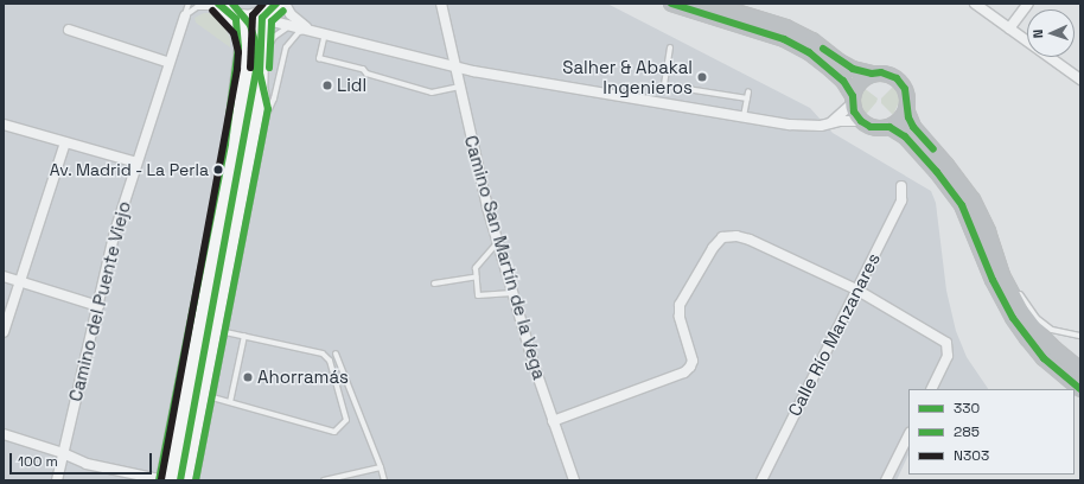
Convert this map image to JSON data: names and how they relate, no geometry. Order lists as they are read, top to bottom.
{
  "streets": {
    "street": ["Camino San Martín de la Vega", "Camino del Puente Viejo", "Calle Río Manzanares"]
  },
  "places": [
    "Salher & Abakal Ingenieros",
    "Lidl",
    "Av. Madrid - La Perla",
    "Ahorramás"
  ],
  "lines": ["transit line 330", "transit line 285", "transit line N303"],
  "legend": ["330", "285", "N303"],
  "scale_bar": "100 m",
  "north": "left"
}
